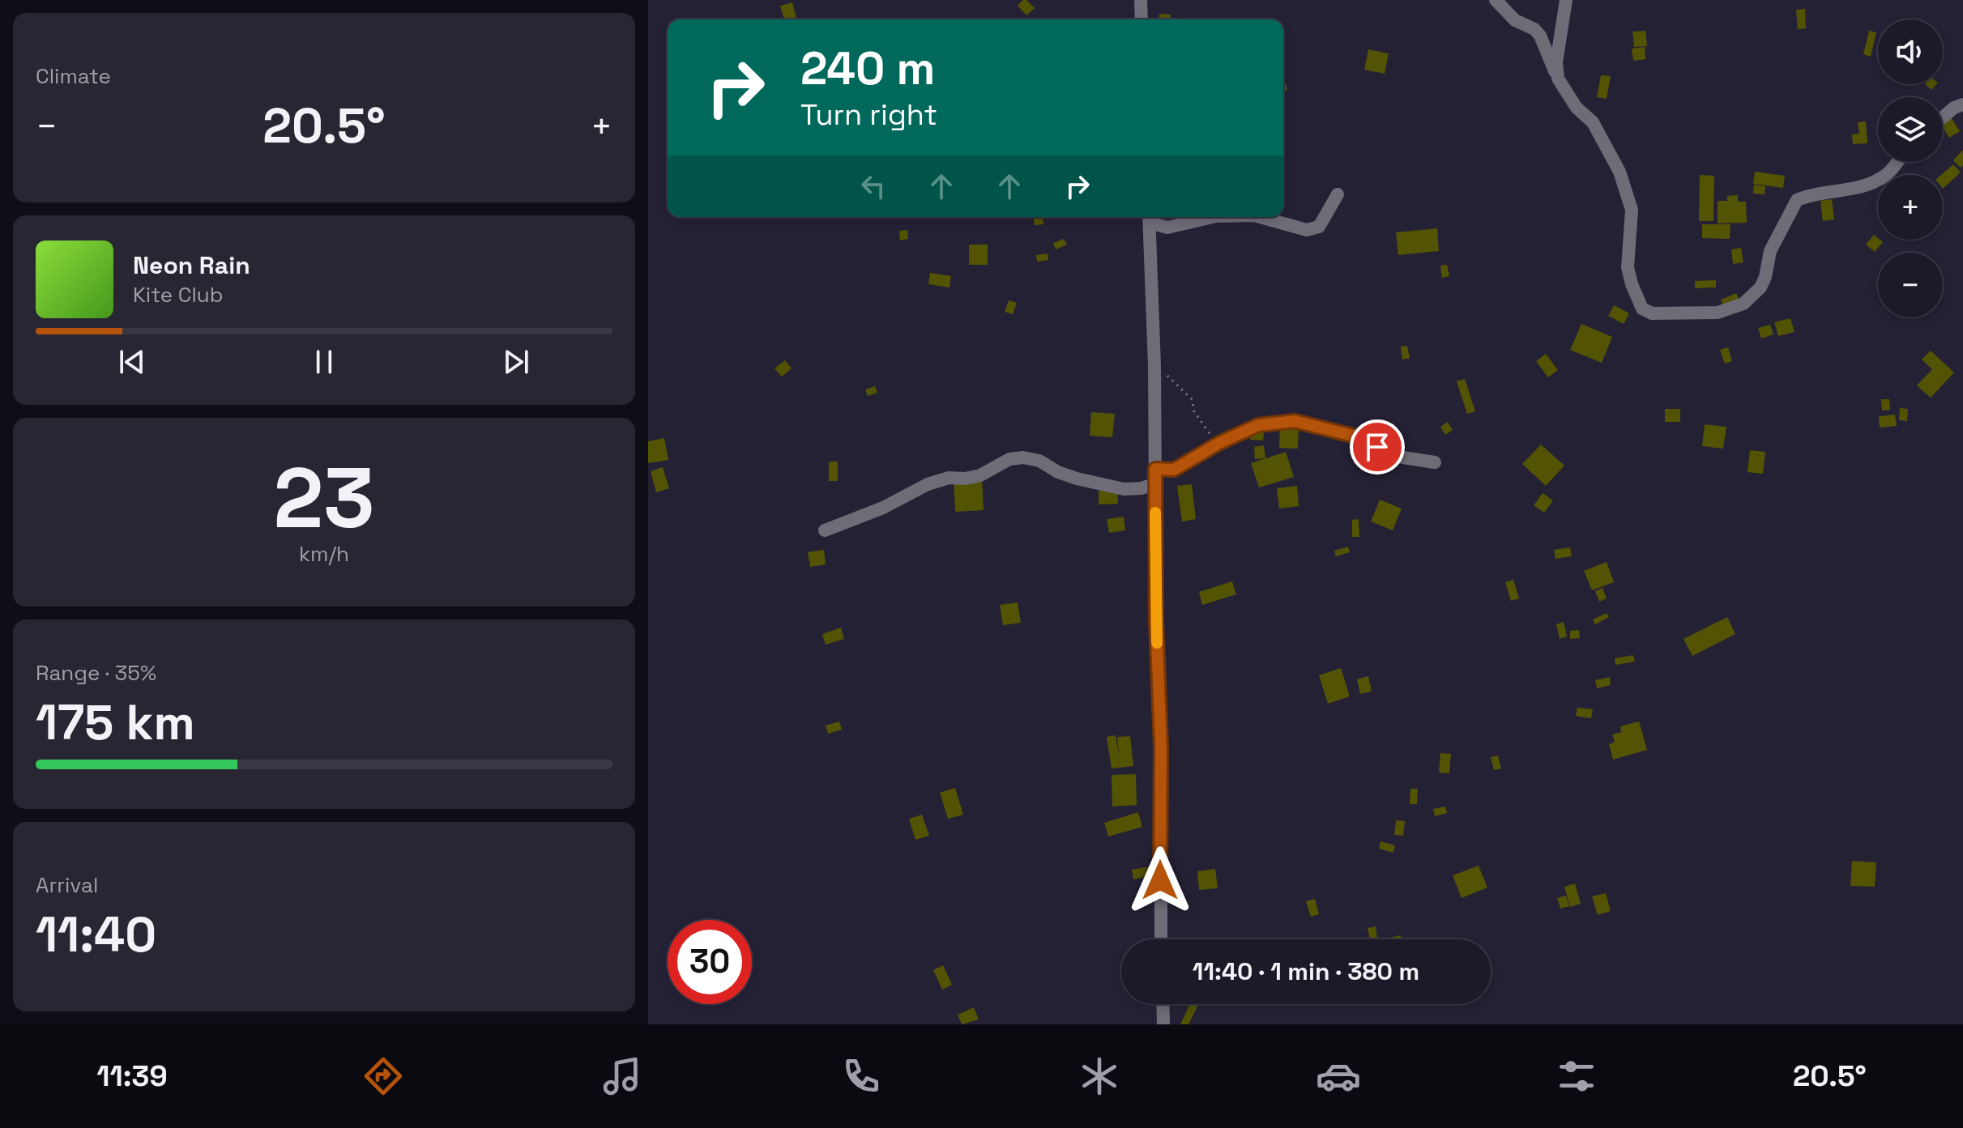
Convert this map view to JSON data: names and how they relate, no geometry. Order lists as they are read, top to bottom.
{
  "page": {
    "tile": [
      "Climate",
      ["23", "km/h"],
      ["Range · 35%", "175 km"],
      ["Arrival", "11:40"]
    ],
    "map_buttons": ["+", "−"],
    "turn": ["240 m", "Turn right"],
    "heat": ["−", "20.5°", "+"],
    "song": ["Neon Rain", "Kite Club"],
    "limit": "30",
    "trip": "11:40 · 1 min · 380 m",
    "tabs": ["11:39", "20.5°"]
  }
}
